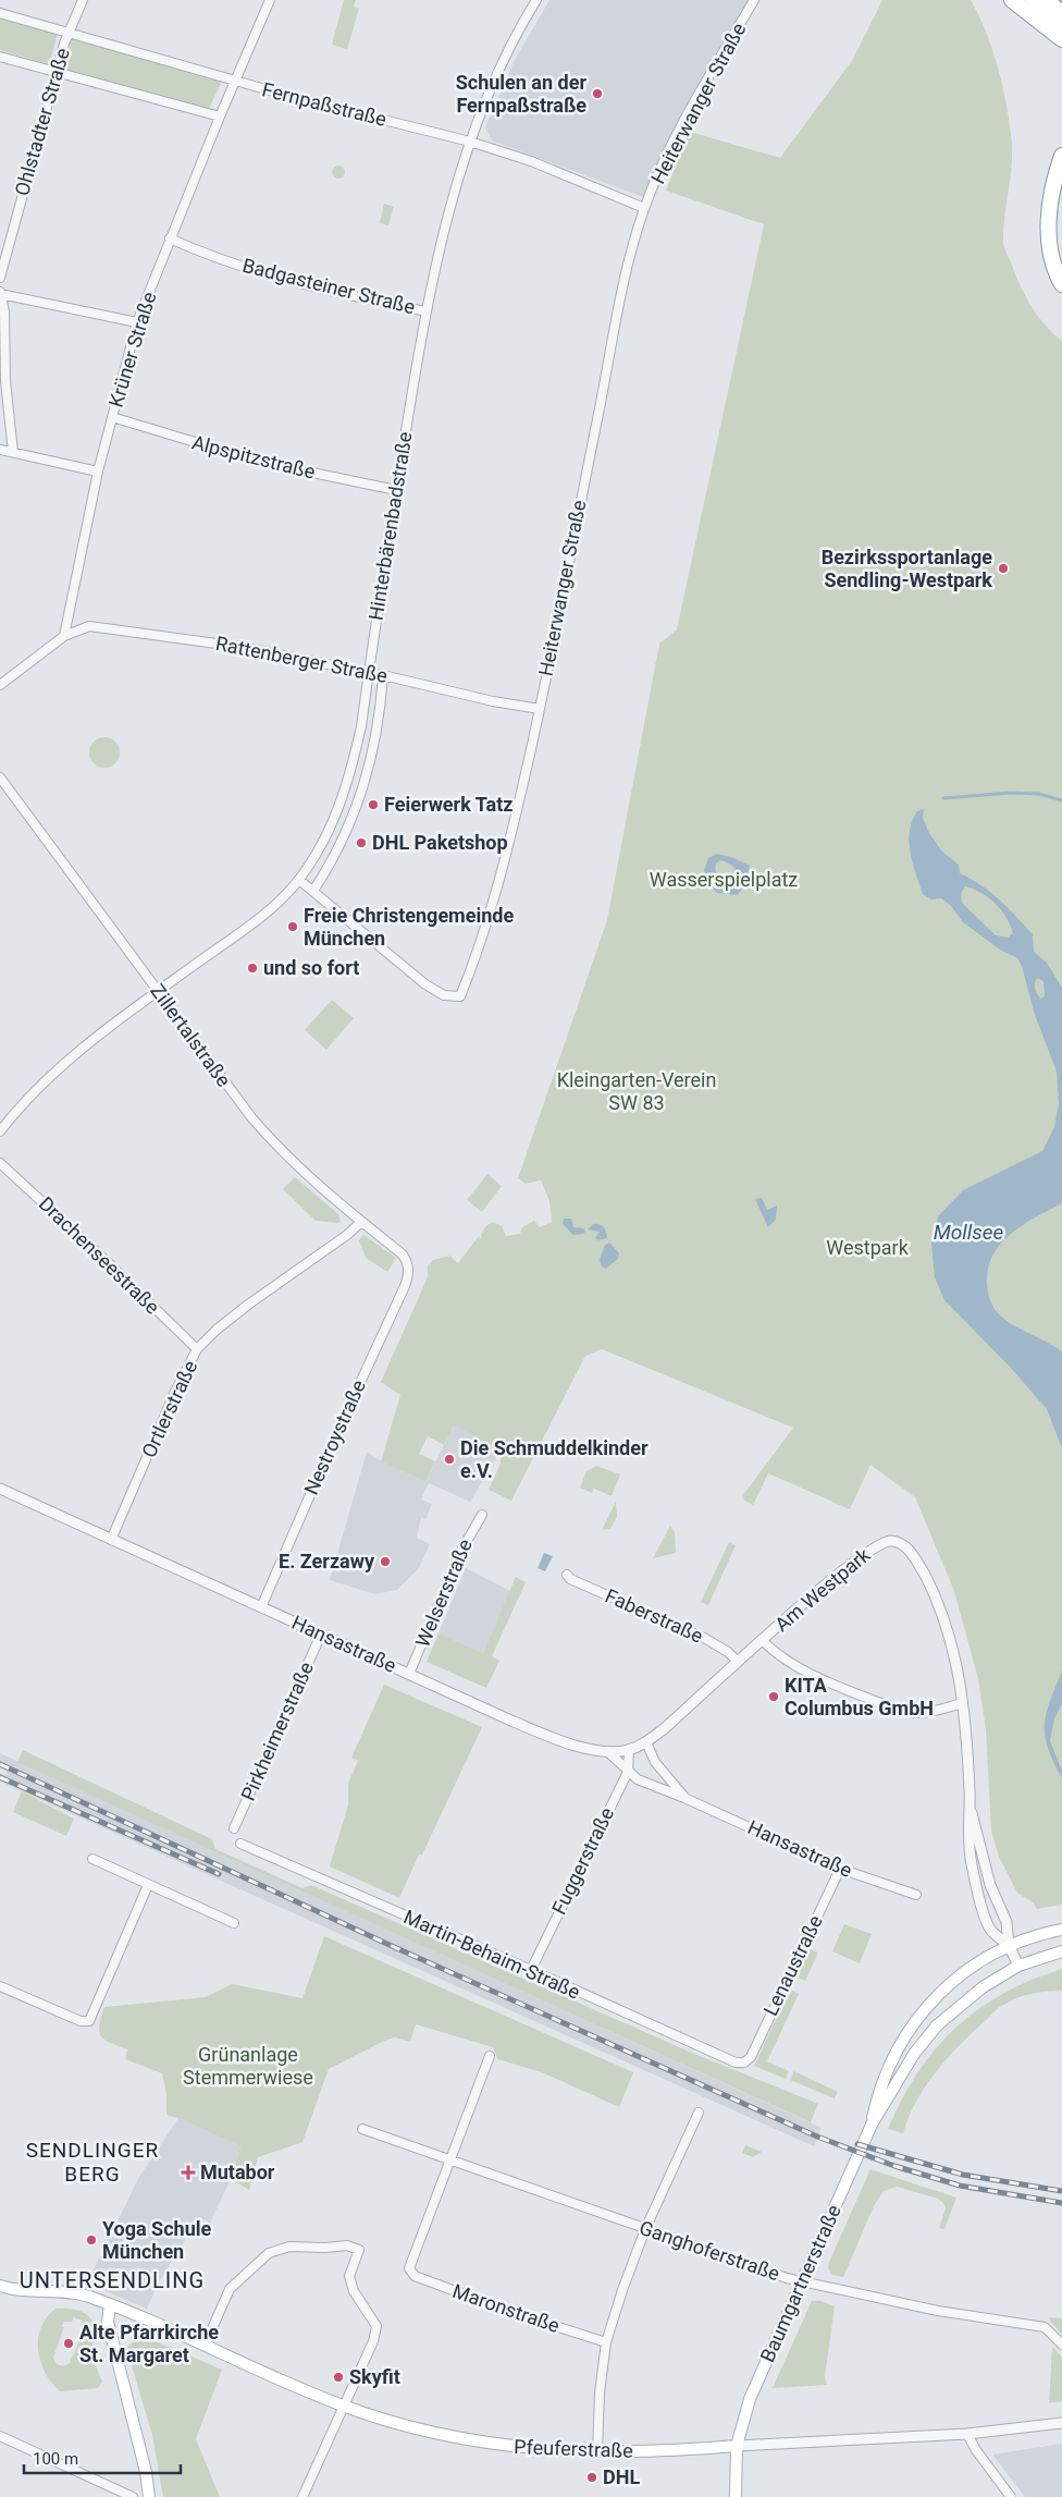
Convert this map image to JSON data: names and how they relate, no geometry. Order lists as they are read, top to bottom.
{
  "streets": {
    "main road": ["Baumgartnerstraße", "Pfeuferstraße"],
    "street": [
      "Heiterwanger Straße",
      "Fernpaßstraße",
      "Ohlstadter Straße",
      "Badgasteiner Straße",
      "Krüner Straße",
      "Alpspitzstraße",
      "Hinterbärenbadstraße",
      "Rattenberger Straße",
      "Zillertalstraße",
      "Drachenseestraße",
      "Ortlerstraße",
      "Nestroystraße",
      "Am Westpark",
      "Welserstraße",
      "Faberstraße",
      "Hansastraße",
      "Pirkheimerstraße",
      "Fuggerstraße",
      "Martin-Behaim-Straße",
      "Lenaustraße",
      "Ganghoferstraße",
      "Maronstraße"
    ]
  },
  "crossings": [
    ["Heiterwanger Straße", "Fernpaßstraße"],
    ["Heiterwanger Straße", "Hinterbärenbadstraße"],
    ["Heiterwanger Straße", "Rattenberger Straße"],
    ["Fernpaßstraße", "Ohlstadter Straße"],
    ["Fernpaßstraße", "Krüner Straße"],
    ["Fernpaßstraße", "Hinterbärenbadstraße"],
    ["Badgasteiner Straße", "Krüner Straße"],
    ["Badgasteiner Straße", "Hinterbärenbadstraße"],
    ["Krüner Straße", "Alpspitzstraße"],
    ["Krüner Straße", "Rattenberger Straße"],
    ["Alpspitzstraße", "Hinterbärenbadstraße"],
    ["Hinterbärenbadstraße", "Rattenberger Straße"],
    ["Hinterbärenbadstraße", "Zillertalstraße"],
    ["Zillertalstraße", "Ortlerstraße"],
    ["Zillertalstraße", "Nestroystraße"],
    ["Drachenseestraße", "Ortlerstraße"],
    ["Ortlerstraße", "Hansastraße"],
    ["Nestroystraße", "Hansastraße"],
    ["Am Westpark", "Faberstraße"],
    ["Am Westpark", "Hansastraße"],
    ["Am Westpark", "Fuggerstraße"],
    ["Am Westpark", "Baumgartnerstraße"],
    ["Welserstraße", "Hansastraße"],
    ["Hansastraße", "Pirkheimerstraße"],
    ["Hansastraße", "Fuggerstraße"],
    ["Hansastraße", "Lenaustraße"],
    ["Fuggerstraße", "Martin-Behaim-Straße"],
    ["Martin-Behaim-Straße", "Lenaustraße"],
    ["Ganghoferstraße", "Baumgartnerstraße"],
    ["Ganghoferstraße", "Maronstraße"],
    ["Baumgartnerstraße", "Pfeuferstraße"]
  ],
  "districts": ["SENDLINGER BERG", "UNTERSENDLING"],
  "water": ["Mollsee"],
  "parks": [
    "Wasserspielplatz",
    "Kleingarten-Verein SW 83",
    "Westpark",
    "Grünanlage Stemmerwiese"
  ],
  "places": {
    "other": [
      "Schulen an der Fernpaßstraße",
      "Bezirkssportanlage Sendling-Westpark",
      "Feierwerk Tatz",
      "DHL Paketshop",
      "Freie Christengemeinde München",
      "und so fort",
      "Die Schmuddelkinder e.V.",
      "E. Zerzawy",
      "KITA Columbus GmbH",
      "Yoga Schule München",
      "Alte Pfarrkirche St. Margaret",
      "Skyfit",
      "DHL"
    ],
    "health": ["Mutabor"]
  },
  "scale_bar": "100 m"
}
